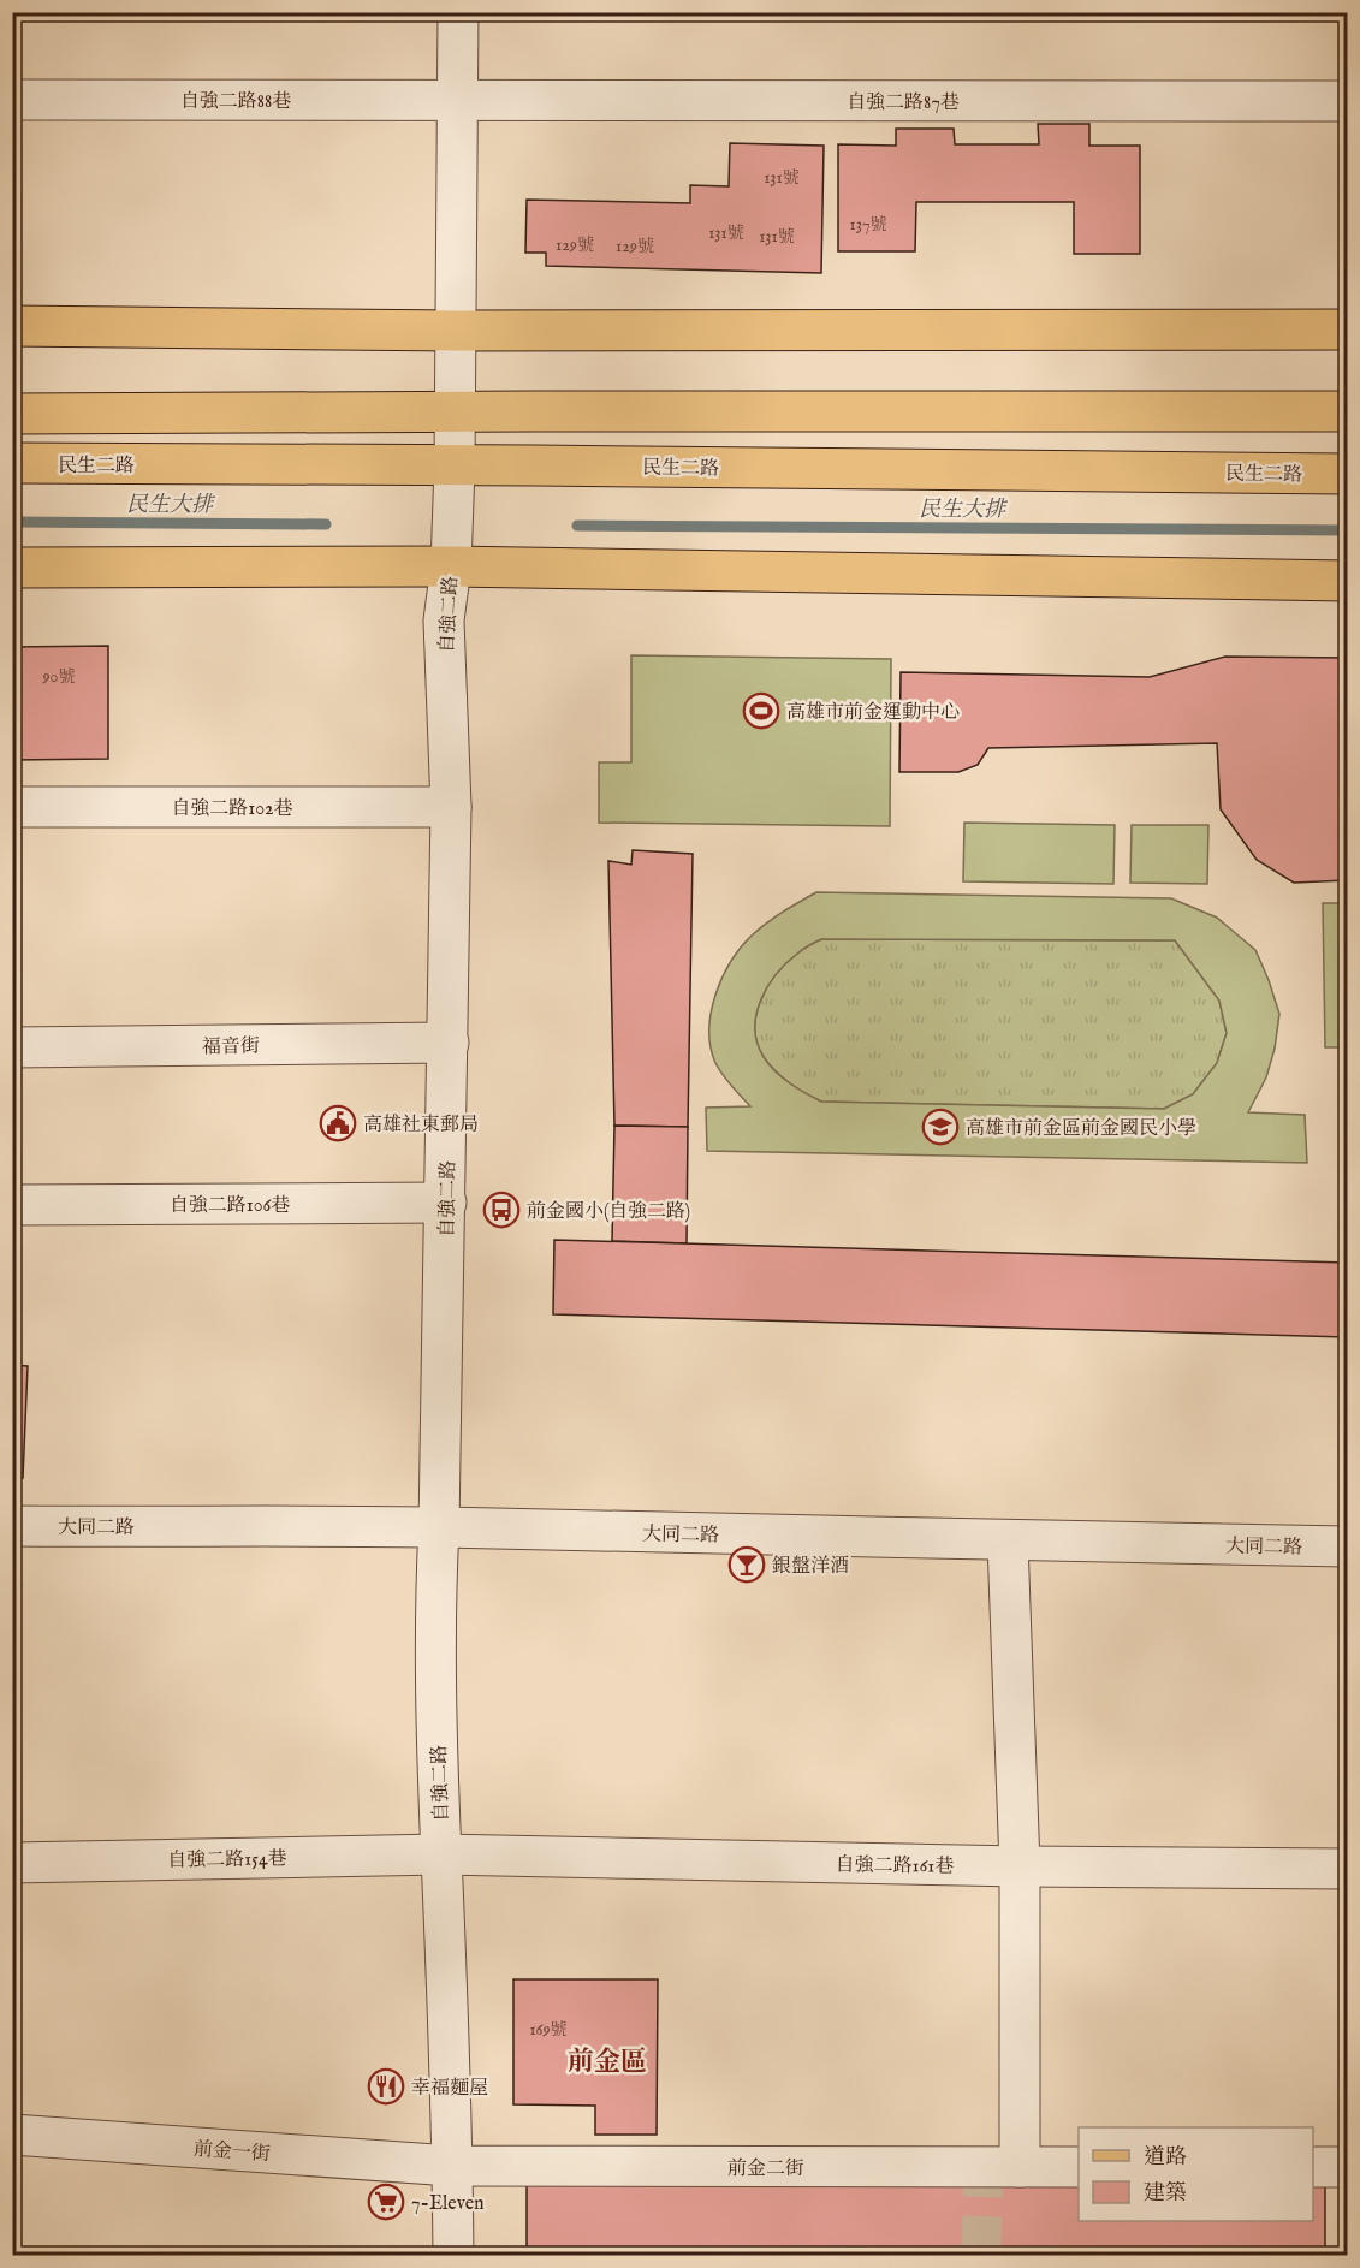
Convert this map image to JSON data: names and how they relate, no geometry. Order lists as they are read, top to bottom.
{
  "streets": {
    "main road": ["民生二路"],
    "street": [
      "自強二路88巷",
      "自強二路87巷",
      "自強二路",
      "自強二路102巷",
      "福音街",
      "自強二路106巷",
      "大同二路",
      "自強二路154巷",
      "自強二路161巷",
      "前金一街",
      "前金二街"
    ]
  },
  "crossings": [
    ["自強二路88巷", "自強二路87巷"],
    ["自強二路88巷", "自強二路"],
    ["自強二路87巷", "自強二路"],
    ["民生二路", "自強二路"],
    ["自強二路", "自強二路102巷"],
    ["自強二路", "福音街"],
    ["自強二路", "自強二路106巷"],
    ["自強二路", "大同二路"],
    ["自強二路", "自強二路154巷"],
    ["自強二路", "自強二路161巷"],
    ["自強二路", "前金一街"],
    ["自強二路", "前金二街"],
    ["自強二路154巷", "自強二路161巷"],
    ["前金一街", "前金二街"]
  ],
  "districts": ["前金區"],
  "water": ["民生大排"],
  "places": {
    "sports": ["高雄市前金運動中心"],
    "public building": ["高雄社東郵局"],
    "school or university": ["高雄市前金區前金國民小學"],
    "bus stop": ["前金國小(自強二路)"],
    "bar": ["銀盤洋酒"],
    "restaurant": ["幸福麵屋"],
    "supermarket": ["7-Eleven"]
  },
  "house_numbers": [
    "131號",
    "137號",
    "131號",
    "131號",
    "129號",
    "129號",
    "90號",
    "169號"
  ],
  "legend": ["道路", "建築"]
}
